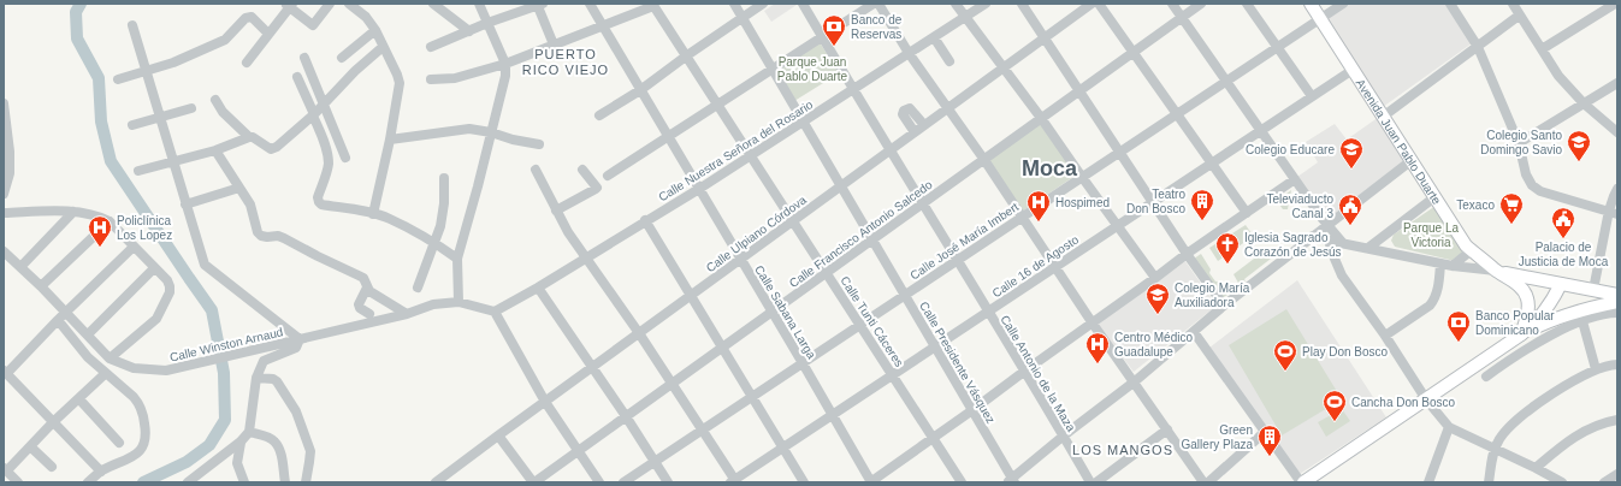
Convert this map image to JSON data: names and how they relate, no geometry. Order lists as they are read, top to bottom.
{
  "streets": {
    "main road": ["Avenida Juan Pablo Duarte"],
    "street": [
      "Calle Nuestra Señora del Rosario",
      "Calle Ulpiano Córdova",
      "Calle Francisco Antonio Salcedo",
      "Calle José María Imbert",
      "Calle 16 de Agosto",
      "Calle Sabana Larga",
      "Calle Tunti Cáceres",
      "Calle Winston Arnaud",
      "Calle Presidente Vásquez",
      "Calle Antonio de la Maza"
    ]
  },
  "crossings": [
    ["Avenida Juan Pablo Duarte", "Calle José María Imbert"],
    ["Avenida Juan Pablo Duarte", "Calle 16 de Agosto"],
    ["Calle Nuestra Señora del Rosario", "Calle Sabana Larga"],
    ["Calle Nuestra Señora del Rosario", "Calle Tunti Cáceres"],
    ["Calle Nuestra Señora del Rosario", "Calle Winston Arnaud"],
    ["Calle Nuestra Señora del Rosario", "Calle Presidente Vásquez"],
    ["Calle Nuestra Señora del Rosario", "Calle Antonio de la Maza"],
    ["Calle Ulpiano Córdova", "Calle Sabana Larga"],
    ["Calle Ulpiano Córdova", "Calle Tunti Cáceres"],
    ["Calle Ulpiano Córdova", "Calle Presidente Vásquez"],
    ["Calle Ulpiano Córdova", "Calle Antonio de la Maza"],
    ["Calle Francisco Antonio Salcedo", "Calle Sabana Larga"],
    ["Calle Francisco Antonio Salcedo", "Calle Tunti Cáceres"],
    ["Calle Francisco Antonio Salcedo", "Calle Presidente Vásquez"],
    ["Calle Francisco Antonio Salcedo", "Calle Antonio de la Maza"],
    ["Calle José María Imbert", "Calle Sabana Larga"],
    ["Calle José María Imbert", "Calle Tunti Cáceres"],
    ["Calle José María Imbert", "Calle Presidente Vásquez"],
    ["Calle José María Imbert", "Calle Antonio de la Maza"],
    ["Calle 16 de Agosto", "Calle Sabana Larga"],
    ["Calle 16 de Agosto", "Calle Tunti Cáceres"],
    ["Calle 16 de Agosto", "Calle Presidente Vásquez"],
    ["Calle 16 de Agosto", "Calle Antonio de la Maza"]
  ],
  "districts": ["PUERTO RICO VIEJO", "Moca", "LOS MANGOS"],
  "parks": ["Parque Juan Pablo Duarte", "Parque La Victoria"],
  "places": {
    "bank": ["Banco de Reservas", "Banco Popular Dominicano"],
    "school or university": ["Colegio Santo Domingo Savio", "Colegio Educare", "Colegio María Auxiliadora"],
    "building": ["Teatro Don Bosco", "Green Gallery Plaza"],
    "hospital": ["Hospimed", "Policlínica Los Lopez", "Centro Médico Guadalupe"],
    "supermarket": ["Texaco"],
    "public building": ["Televiaducto Canal 3", "Palacio de Justicia de Moca"],
    "church": ["Iglesia Sagrado Corazón de Jesús"],
    "sports": ["Play Don Bosco", "Cancha Don Bosco"]
  }
}
